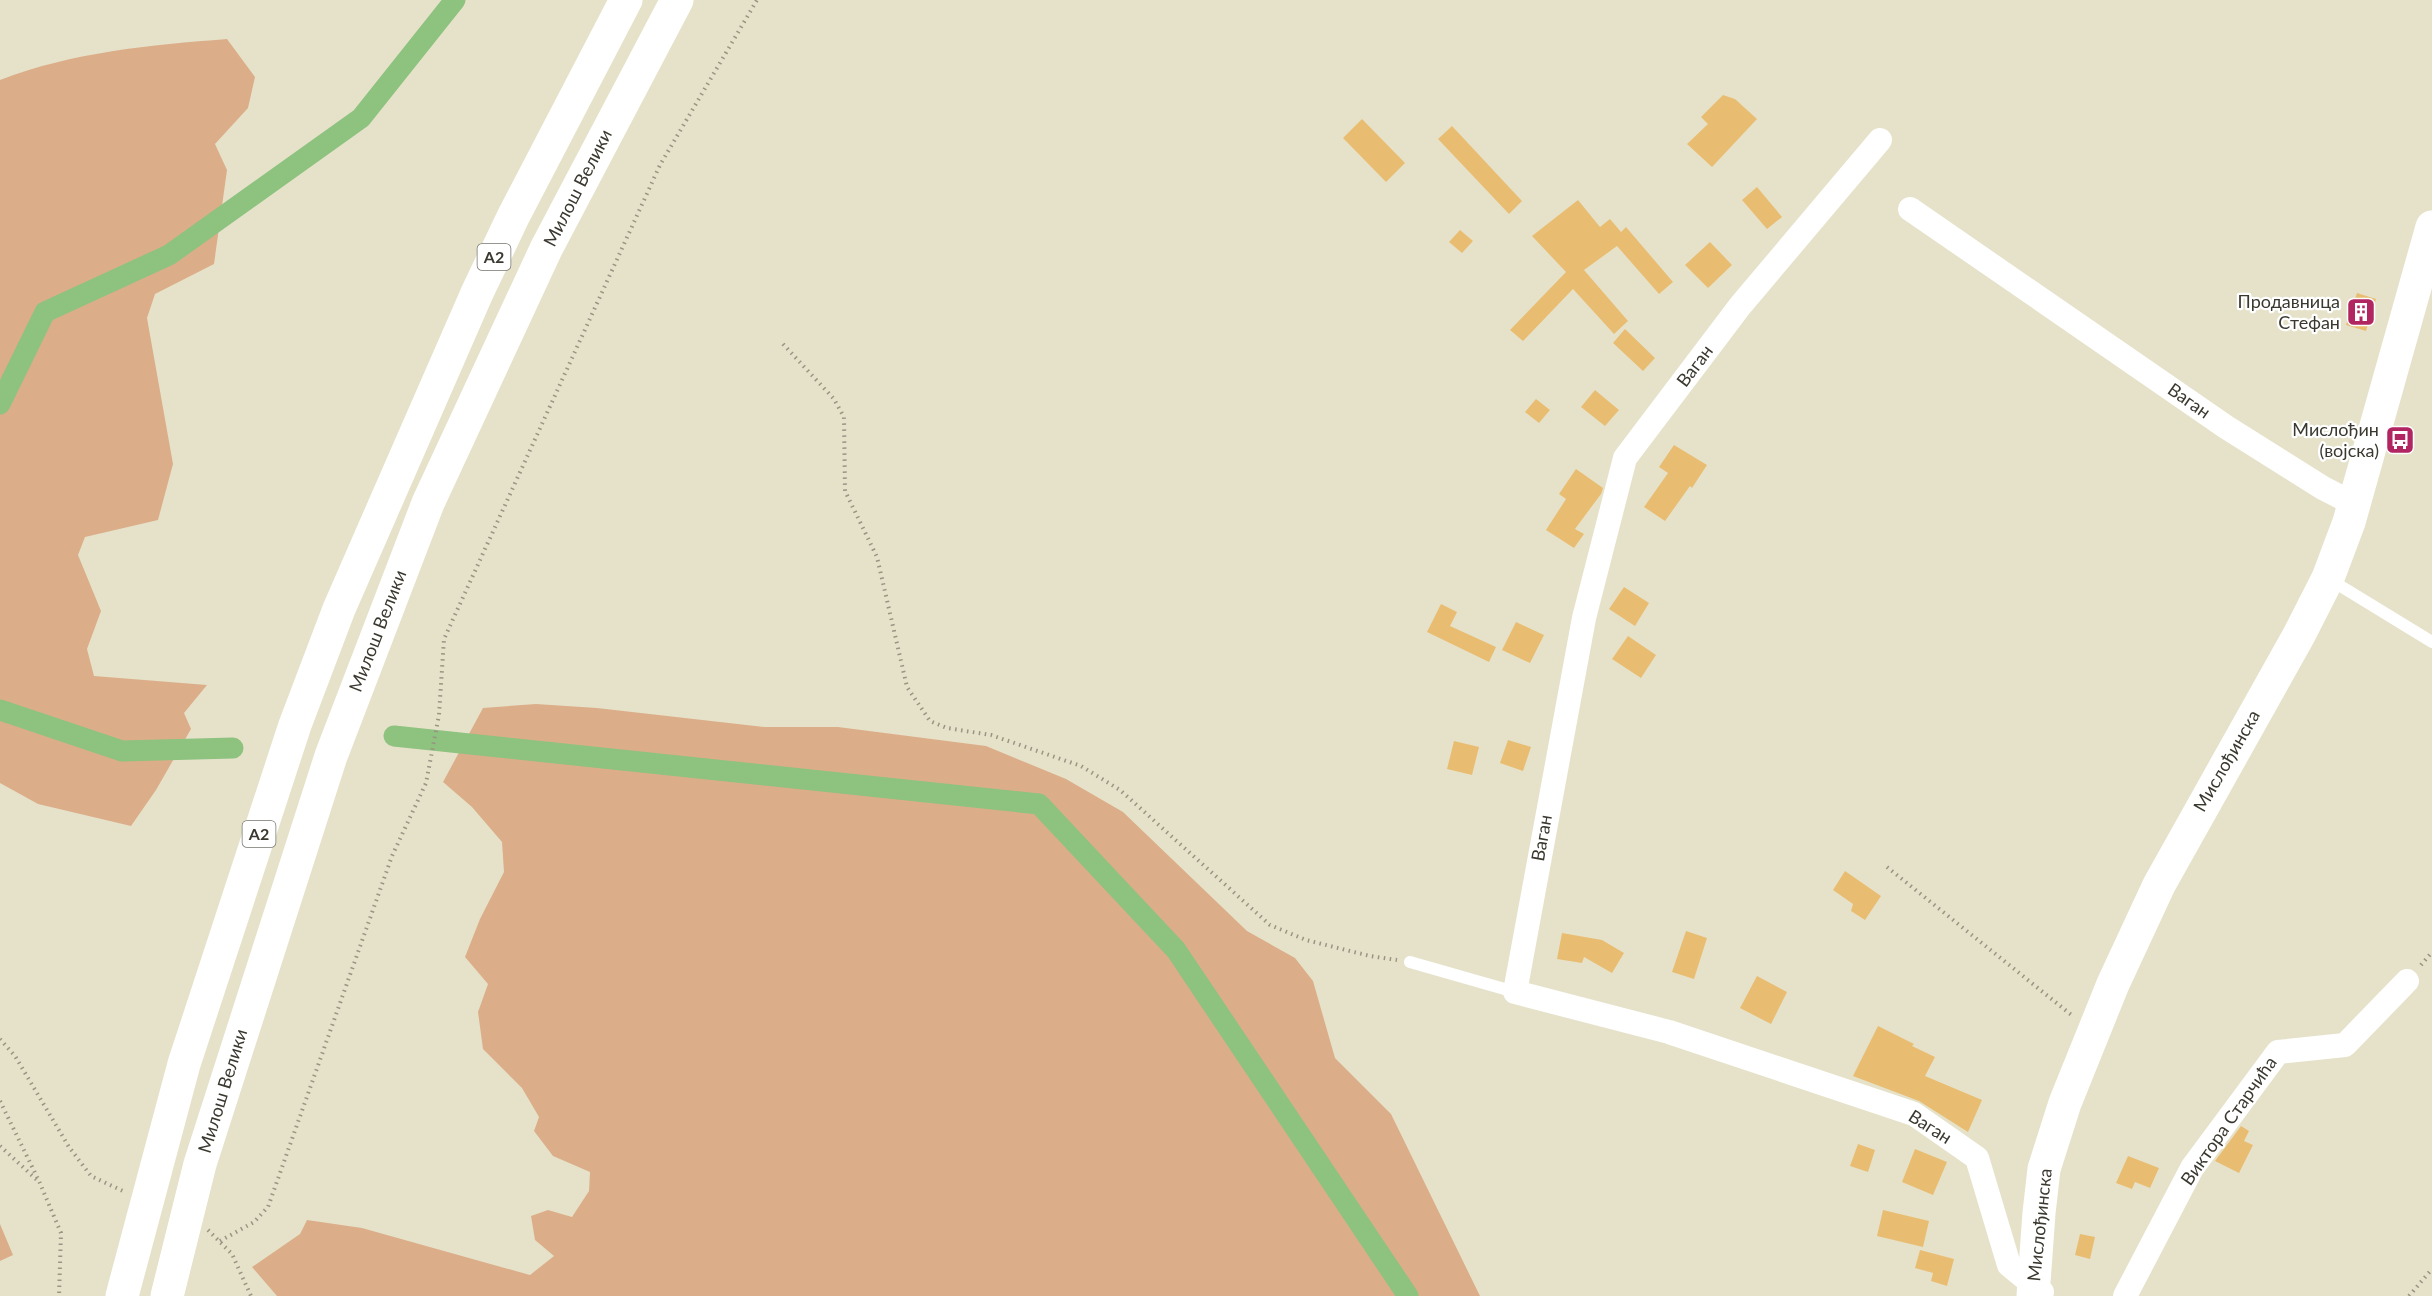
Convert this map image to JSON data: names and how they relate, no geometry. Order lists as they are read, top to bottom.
{
  "streets": {
    "main road": ["Милош Велики", "A2", "Мислођинска"],
    "street": ["Ваган", "Виктора Старчића"]
  },
  "crossings": [
    ["Ваган", "Мислођинска"]
  ],
  "places": {
    "building": ["Продавница Стефан"],
    "bus stop": ["Мислођин (војска)"]
  }
}
